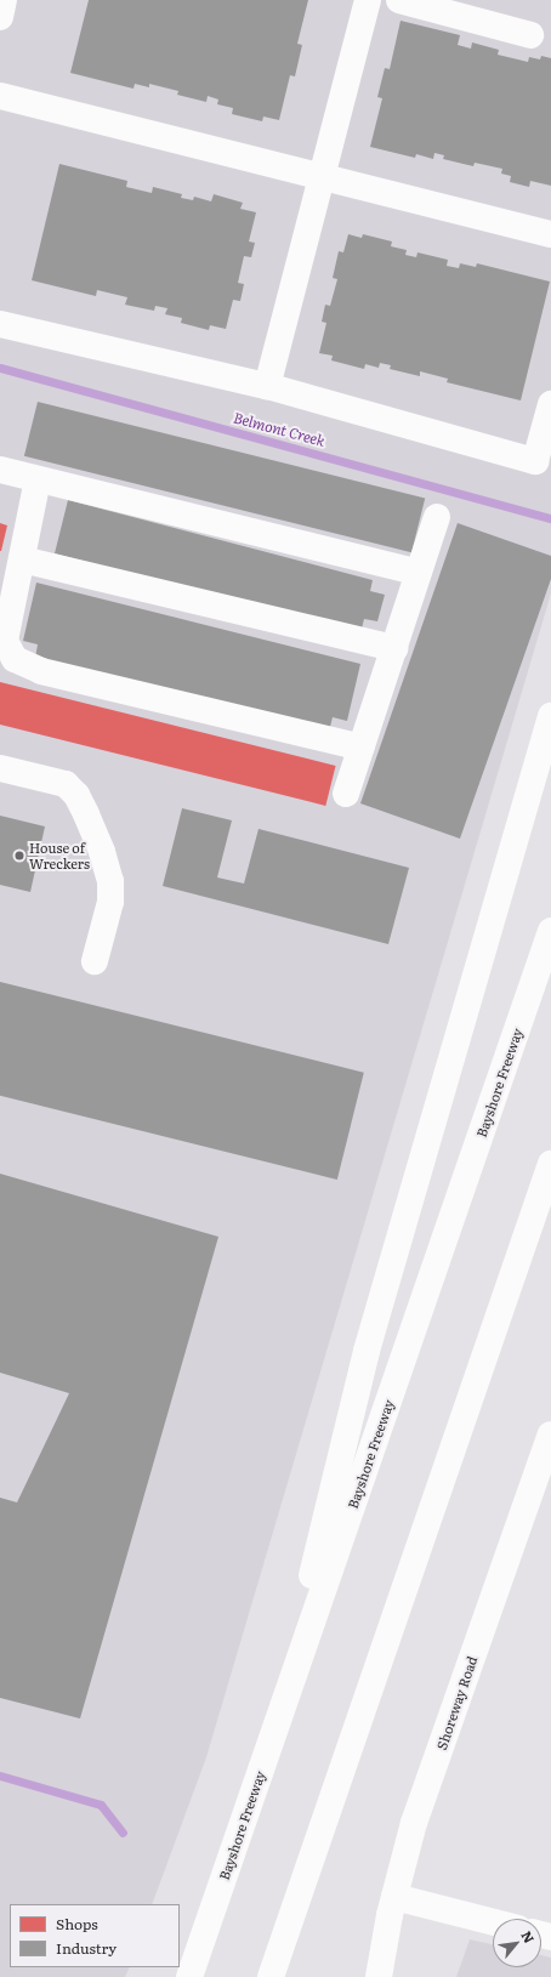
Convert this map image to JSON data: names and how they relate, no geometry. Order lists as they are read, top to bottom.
{
  "streets": {
    "main road": ["Bayshore Freeway", "Shoreway Road"]
  },
  "water": ["Belmont Creek"],
  "places": ["House of Wreckers"],
  "legend": ["Shops", "Industry"],
  "north": "top right"
}
